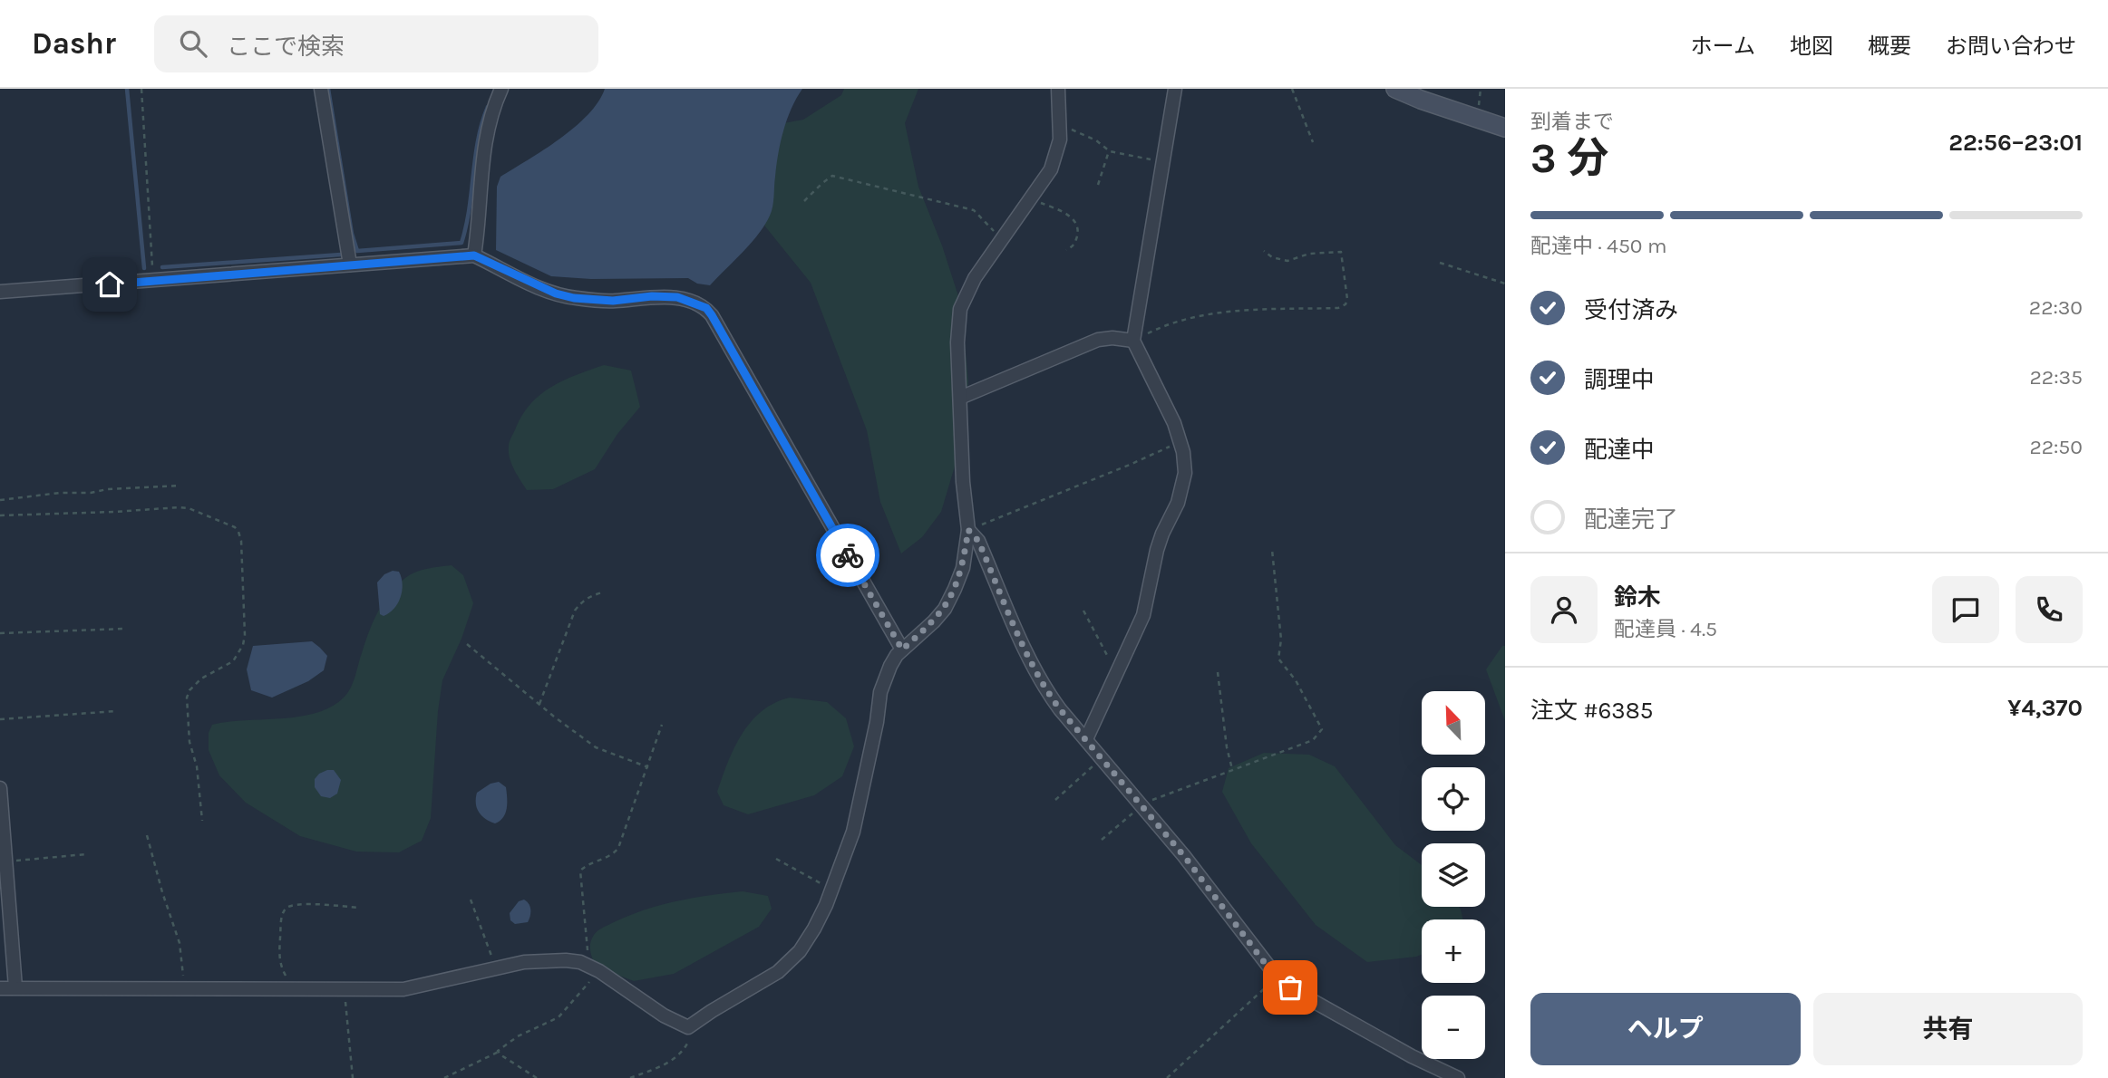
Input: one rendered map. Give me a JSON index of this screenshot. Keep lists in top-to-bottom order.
{
  "north": "top left",
  "page": {
    "header": "Dashr",
    "search": "ここで検索",
    "nav": [
      "ホーム",
      "地図",
      "概要",
      "お問い合わせ"
    ],
    "heading": ["3 分", "到着まで", "22:56–23:01"],
    "panel": [
      "鈴木",
      "配達員 · 4.5",
      "注文 #6385",
      "¥4,370"
    ],
    "bar": "配達中 · 450 m",
    "list": [
      ["受付済み", "22:30"],
      ["調理中", "22:35"],
      ["配達中", "22:50"],
      "配達完了"
    ],
    "map_buttons": ["+", "−"],
    "buttons": ["ヘルプ", "共有"]
  }
}
